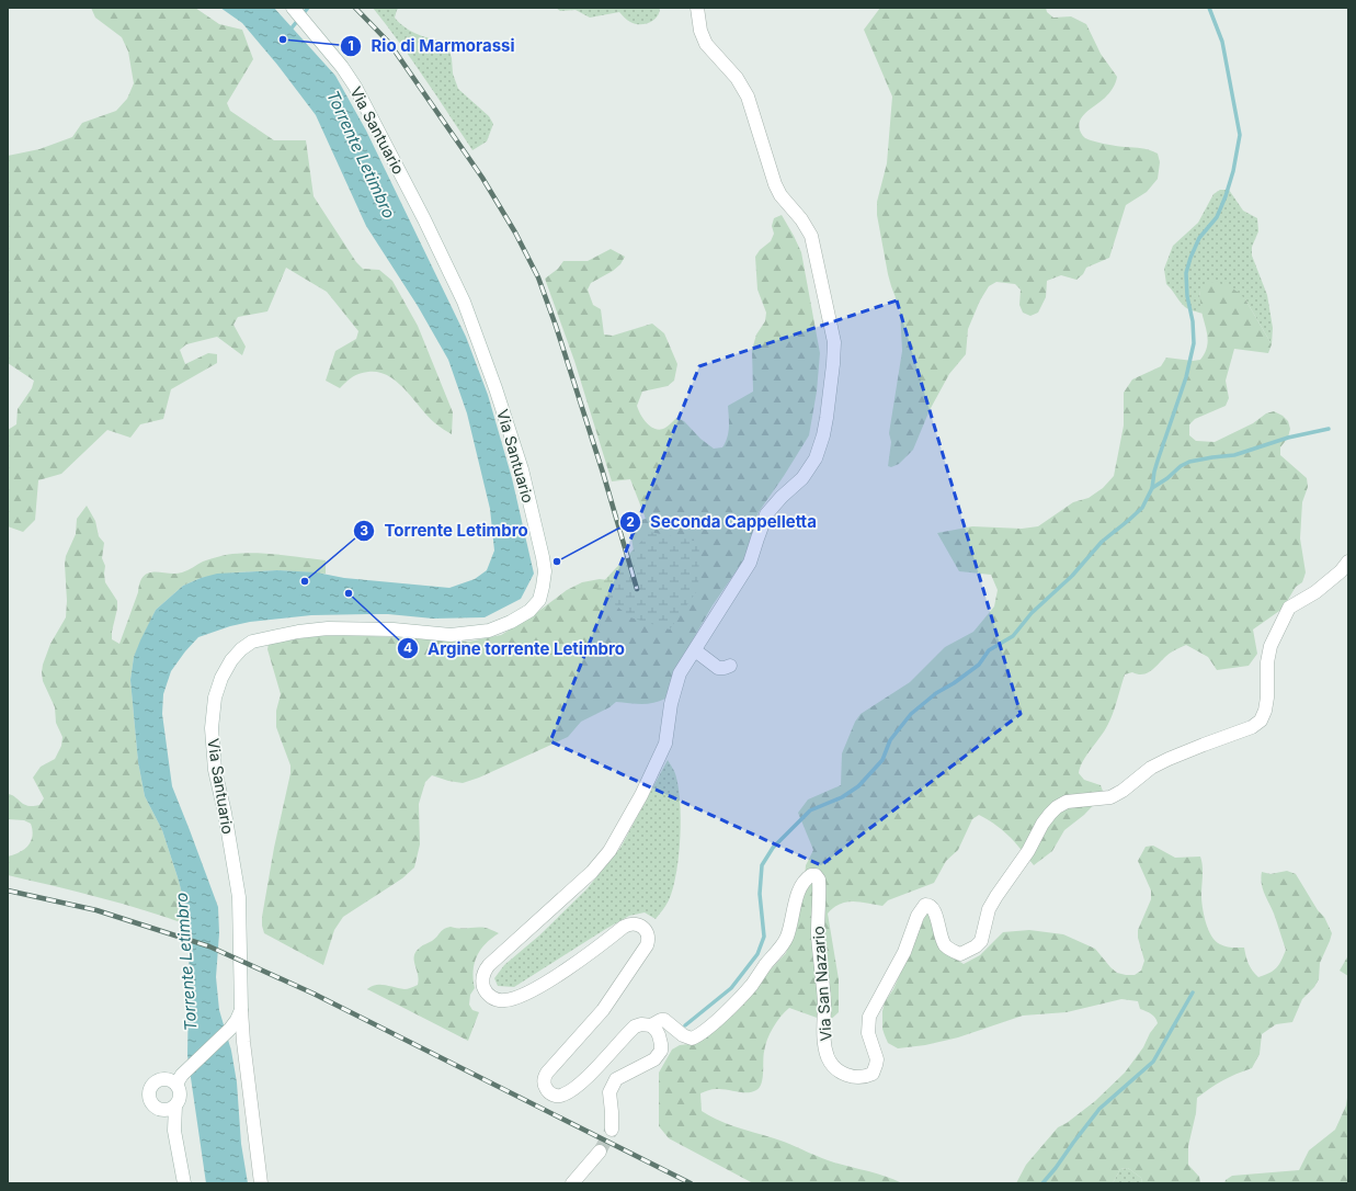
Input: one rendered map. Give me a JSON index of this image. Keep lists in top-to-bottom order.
{
  "streets": {
    "street": ["Via Santuario", "Via San Nazario"]
  },
  "water": ["Torrente Letimbro"],
  "places": [
    "Rio di Marmorassi",
    "Seconda Cappelletta",
    "Torrente Letimbro",
    "Argine torrente Letimbro"
  ]
}
